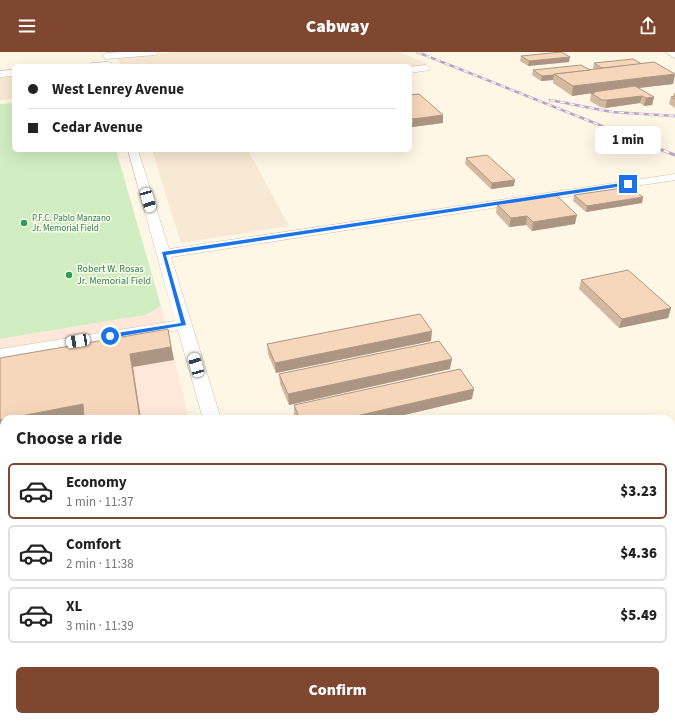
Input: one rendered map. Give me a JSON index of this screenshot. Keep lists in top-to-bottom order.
{
  "places": ["P.F.C. Pablo Manzano Jr. Memorial Field", "Robert W. Rosas Jr. Memorial Field"],
  "page": {
    "header": "Cabway",
    "banner": ["West Lenrey Avenue", "Cedar Avenue"],
    "bubble": "1 min",
    "heading": "Choose a ride",
    "list": [
      {
        "name": "Economy",
        "note": "1 min · 11:37",
        "value": "$3.23"
      },
      {
        "name": "Comfort",
        "note": "2 min · 11:38",
        "value": "$4.36"
      },
      {
        "name": "XL",
        "note": "3 min · 11:39",
        "value": "$5.49"
      }
    ],
    "buttons": "Confirm"
  }
}
